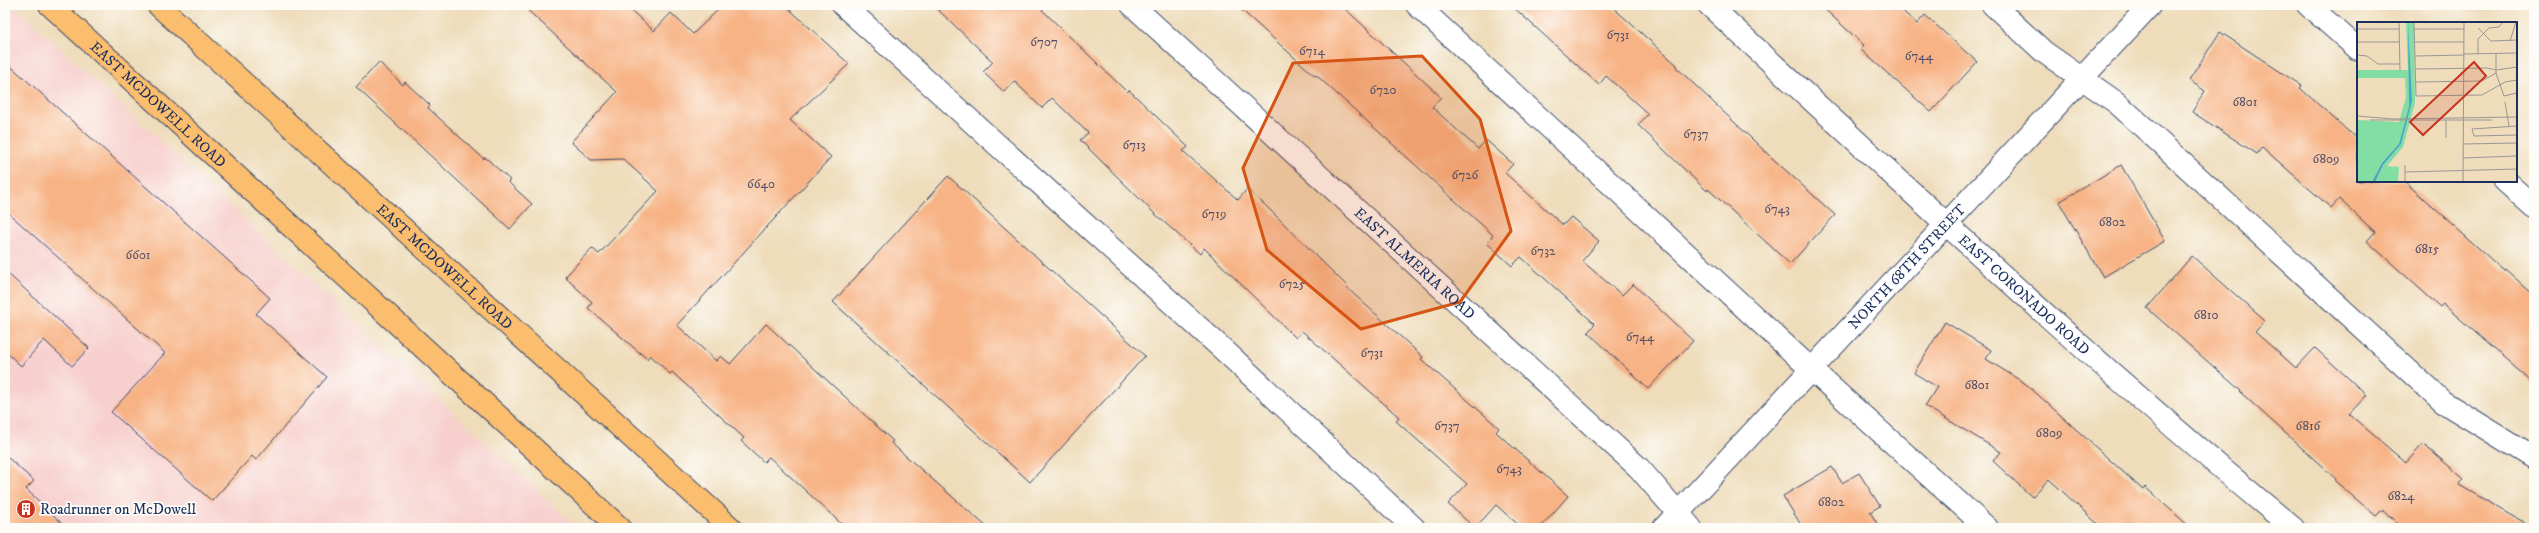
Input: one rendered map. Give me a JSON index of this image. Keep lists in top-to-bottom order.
{
  "streets": {
    "main road": ["EAST MCDOWELL ROAD"],
    "street": ["EAST ALMERIA ROAD", "NORTH 68TH STREET", "EAST CORONADO ROAD"]
  },
  "crossings": [
    ["EAST ALMERIA ROAD", "NORTH 68TH STREET"],
    ["NORTH 68TH STREET", "EAST CORONADO ROAD"]
  ],
  "places": {
    "building": ["Roadrunner on McDowell"]
  },
  "house_numbers": [
    "6731",
    "6707",
    "6714",
    "6744",
    "6720",
    "6801",
    "6737",
    "6713",
    "6809",
    "6726",
    "6640",
    "6743",
    "6719",
    "6802",
    "6815",
    "6732",
    "6601",
    "6725",
    "6810",
    "6744",
    "6731",
    "6801",
    "6737",
    "6816",
    "6809",
    "6743",
    "6824",
    "6802"
  ]
}
